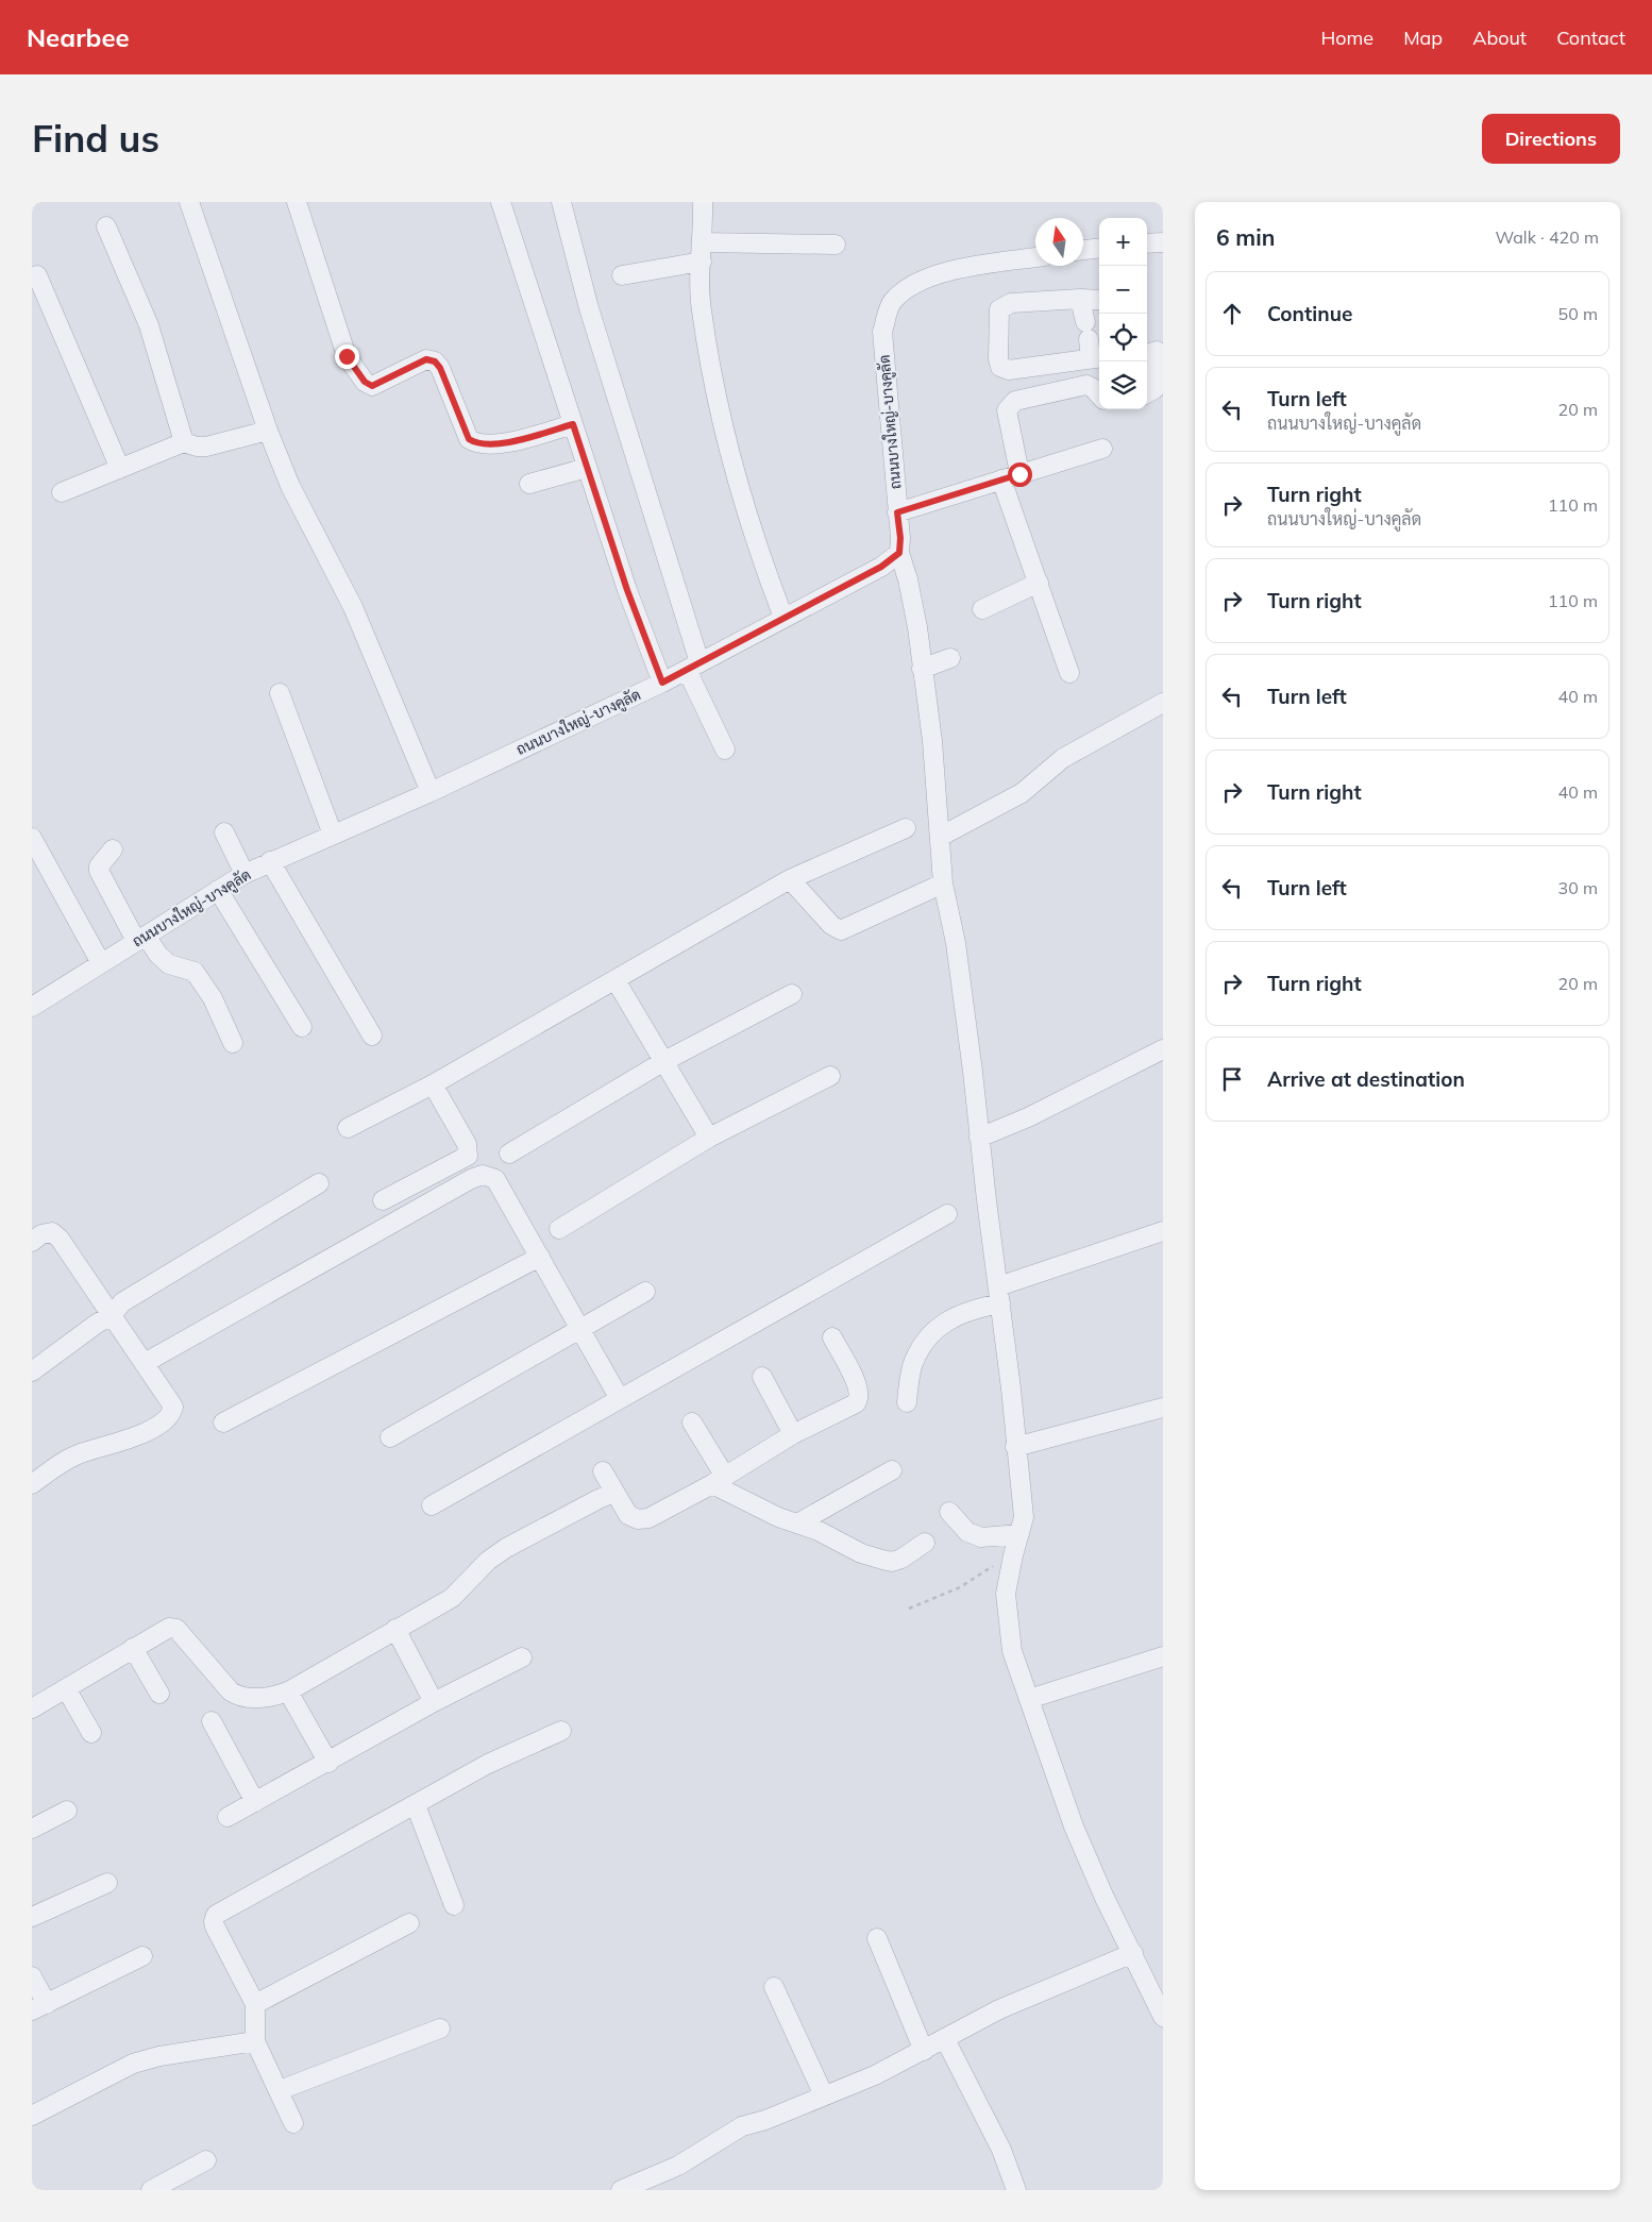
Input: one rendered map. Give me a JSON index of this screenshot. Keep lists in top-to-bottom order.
{
  "streets": {
    "street": ["ถนนบางใหญ่-บางคูลัด"]
  },
  "north": "top",
  "page": {
    "header": "Nearbee",
    "nav": [
      "Home",
      "Map",
      "About",
      "Contact"
    ],
    "buttons": "Directions",
    "title": "Find us",
    "heading": ["6 min", "Walk · 420 m"],
    "map_buttons": ["+", "−"],
    "list": [
      ["Continue", "50 m"],
      ["Turn left", "ถนนบางใหญ่-บางคูลัด", "20 m"],
      ["Turn right", "ถนนบางใหญ่-บางคูลัด", "110 m"],
      ["Turn right", "110 m"],
      ["Turn left", "40 m"],
      ["Turn right", "40 m"],
      ["Turn left", "30 m"],
      ["Turn right", "20 m"],
      "Arrive at destination"
    ]
  }
}
